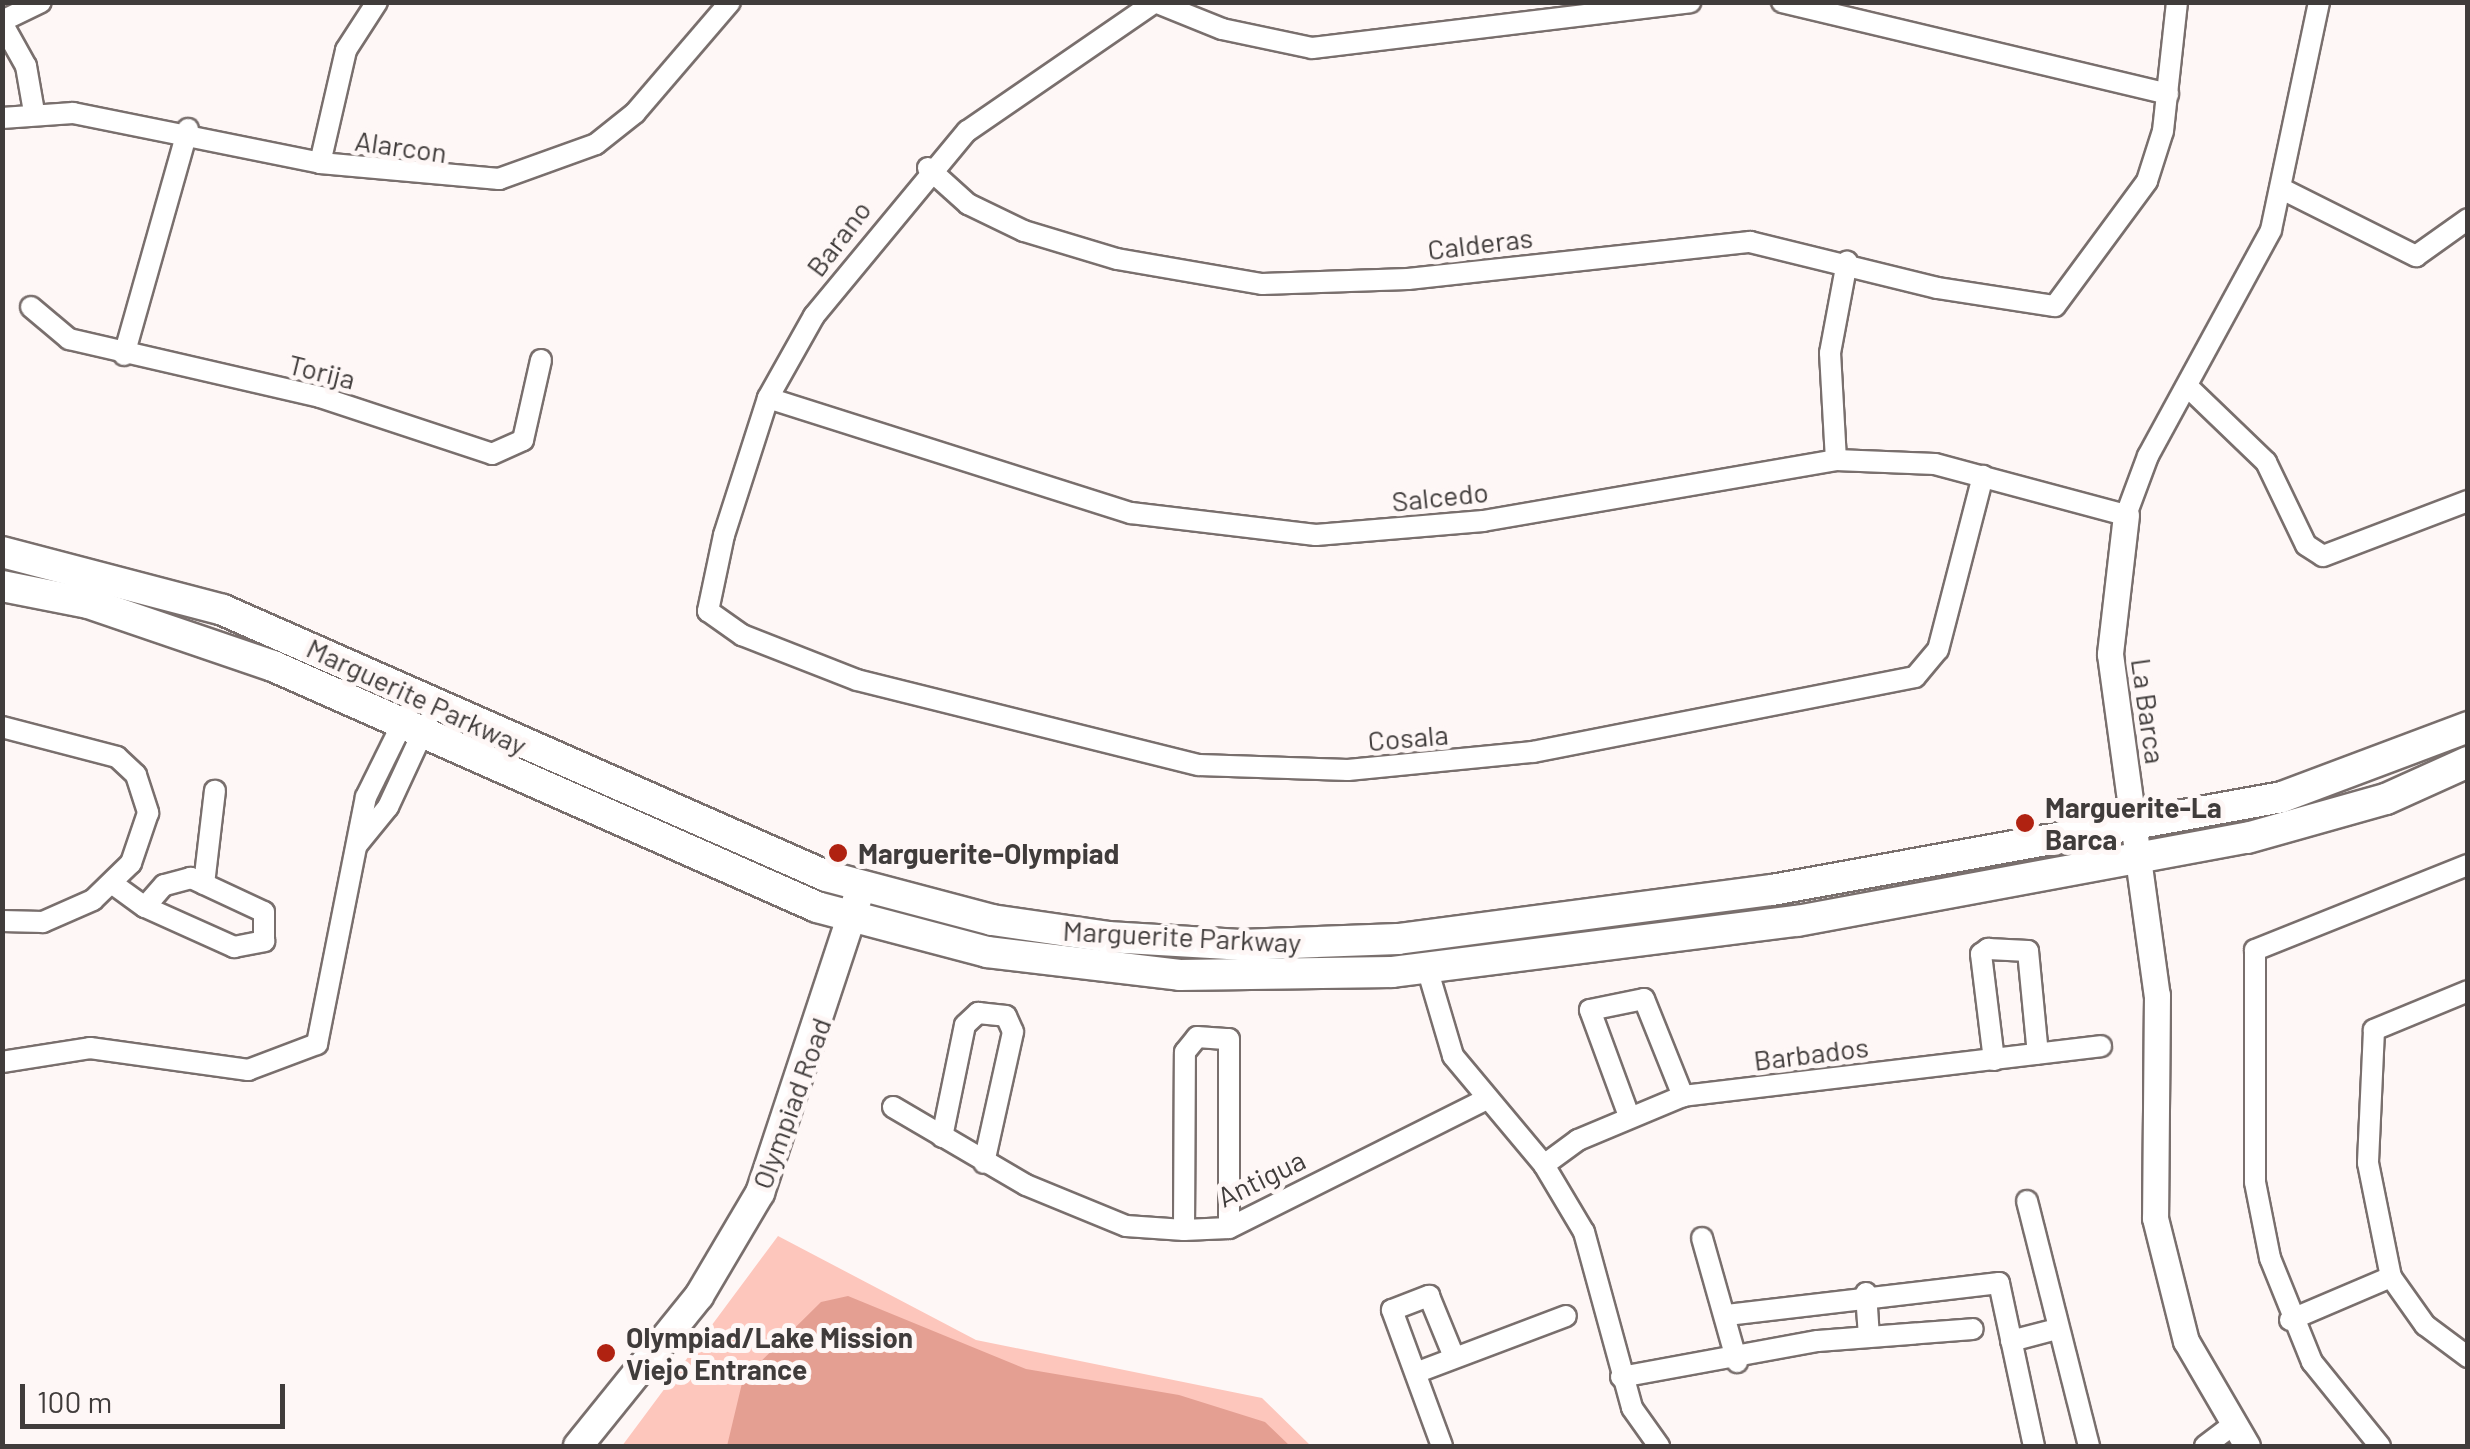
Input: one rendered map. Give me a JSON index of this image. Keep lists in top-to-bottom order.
{
  "streets": {
    "main road": ["Marguerite Parkway", "Olympiad Road"],
    "street": [
      "Alarcon",
      "Barano",
      "Calderas",
      "Torija",
      "Salcedo",
      "La Barca",
      "Cosala",
      "Barbados",
      "Antigua"
    ]
  },
  "crossings": [
    ["Barano", "Calderas"],
    ["Barano", "Salcedo"],
    ["Barano", "Cosala"],
    ["Salcedo", "La Barca"],
    ["Salcedo", "Cosala"],
    ["Marguerite Parkway", "La Barca"],
    ["Marguerite Parkway", "Olympiad Road"]
  ],
  "places": ["Marguerite-La Barca", "Marguerite-Olympiad", "Olympiad/Lake Mission Viejo Entrance"],
  "scale_bar": "100 m"
}
